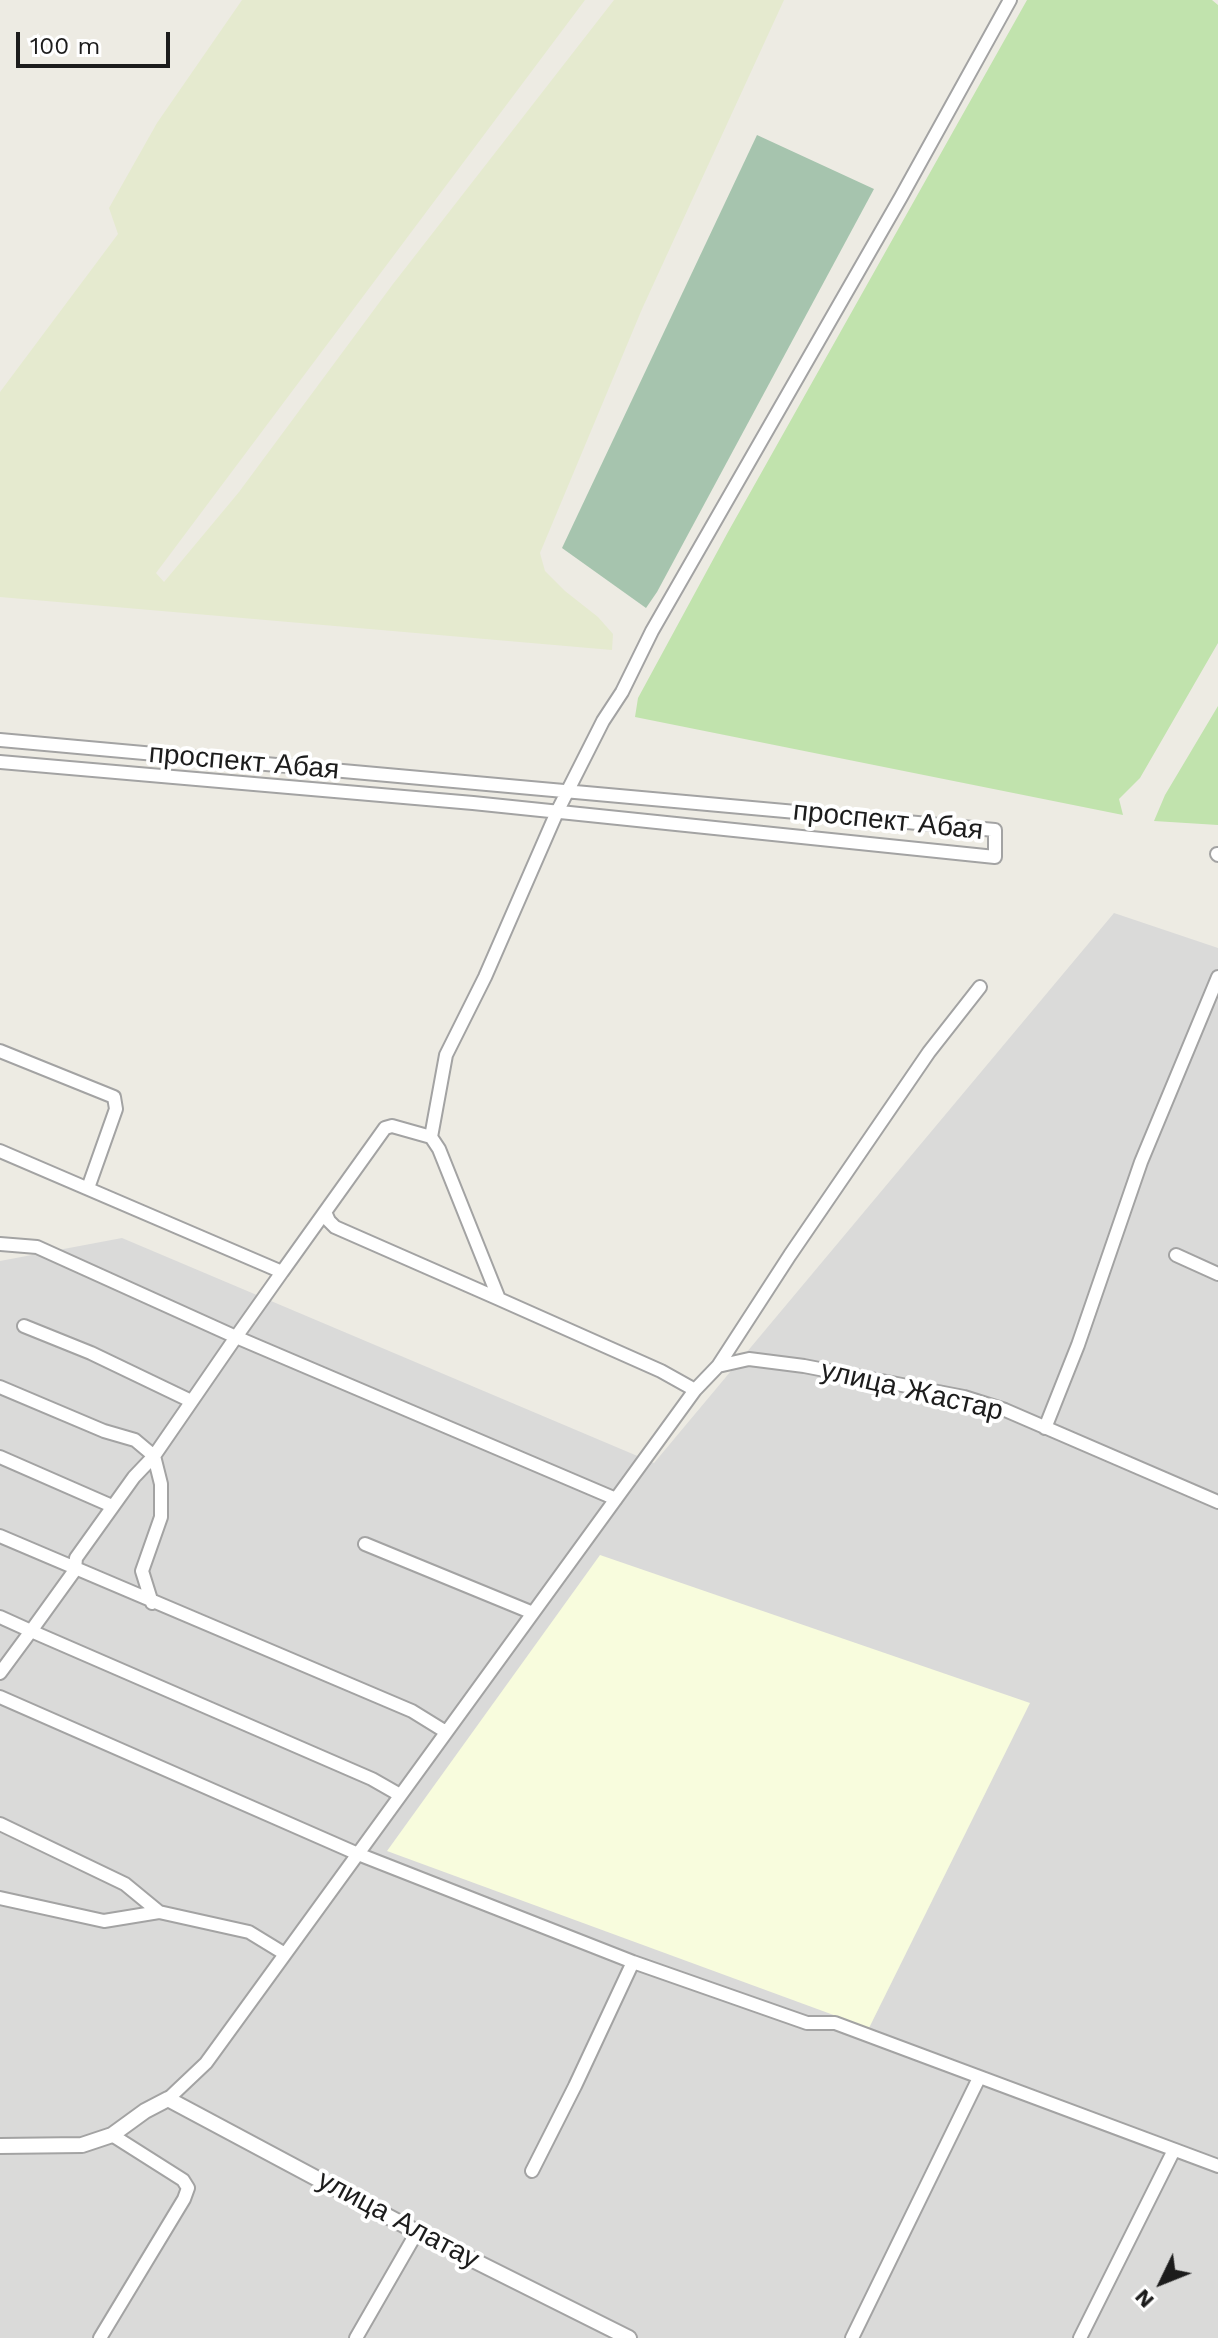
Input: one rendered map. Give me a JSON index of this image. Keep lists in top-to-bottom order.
{
  "streets": {
    "street": ["проспект Абая", "улица Жастар", "улица Алатау"]
  },
  "scale_bar": "100 m",
  "north": "bottom left"
}
